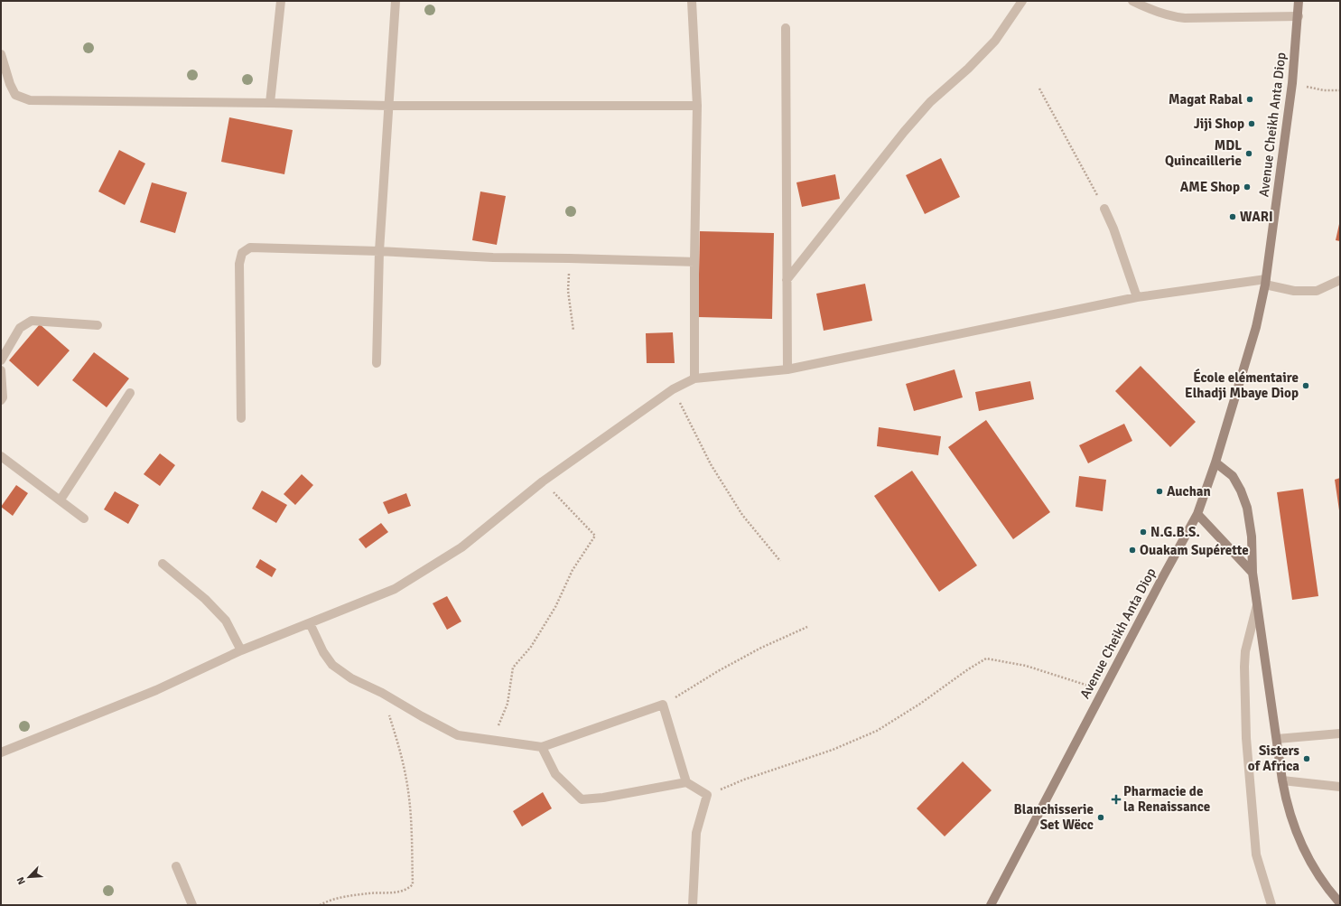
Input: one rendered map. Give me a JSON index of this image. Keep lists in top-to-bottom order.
{
  "streets": {
    "street": ["Avenue Cheikh Anta Diop"]
  },
  "places": {
    "other": [
      "Magat Rabal",
      "Jiji Shop",
      "MDL Quincaillerie",
      "AME Shop",
      "WARI",
      "École elémentaire Elhadji Mbaye Diop",
      "Auchan",
      "N.G.B.S.",
      "Ouakam Supérette",
      "Sisters of Africa",
      "Blanchisserie Set Wëcc"
    ],
    "health": ["Pharmacie de la Renaissance"]
  },
  "north": "bottom left"
}
